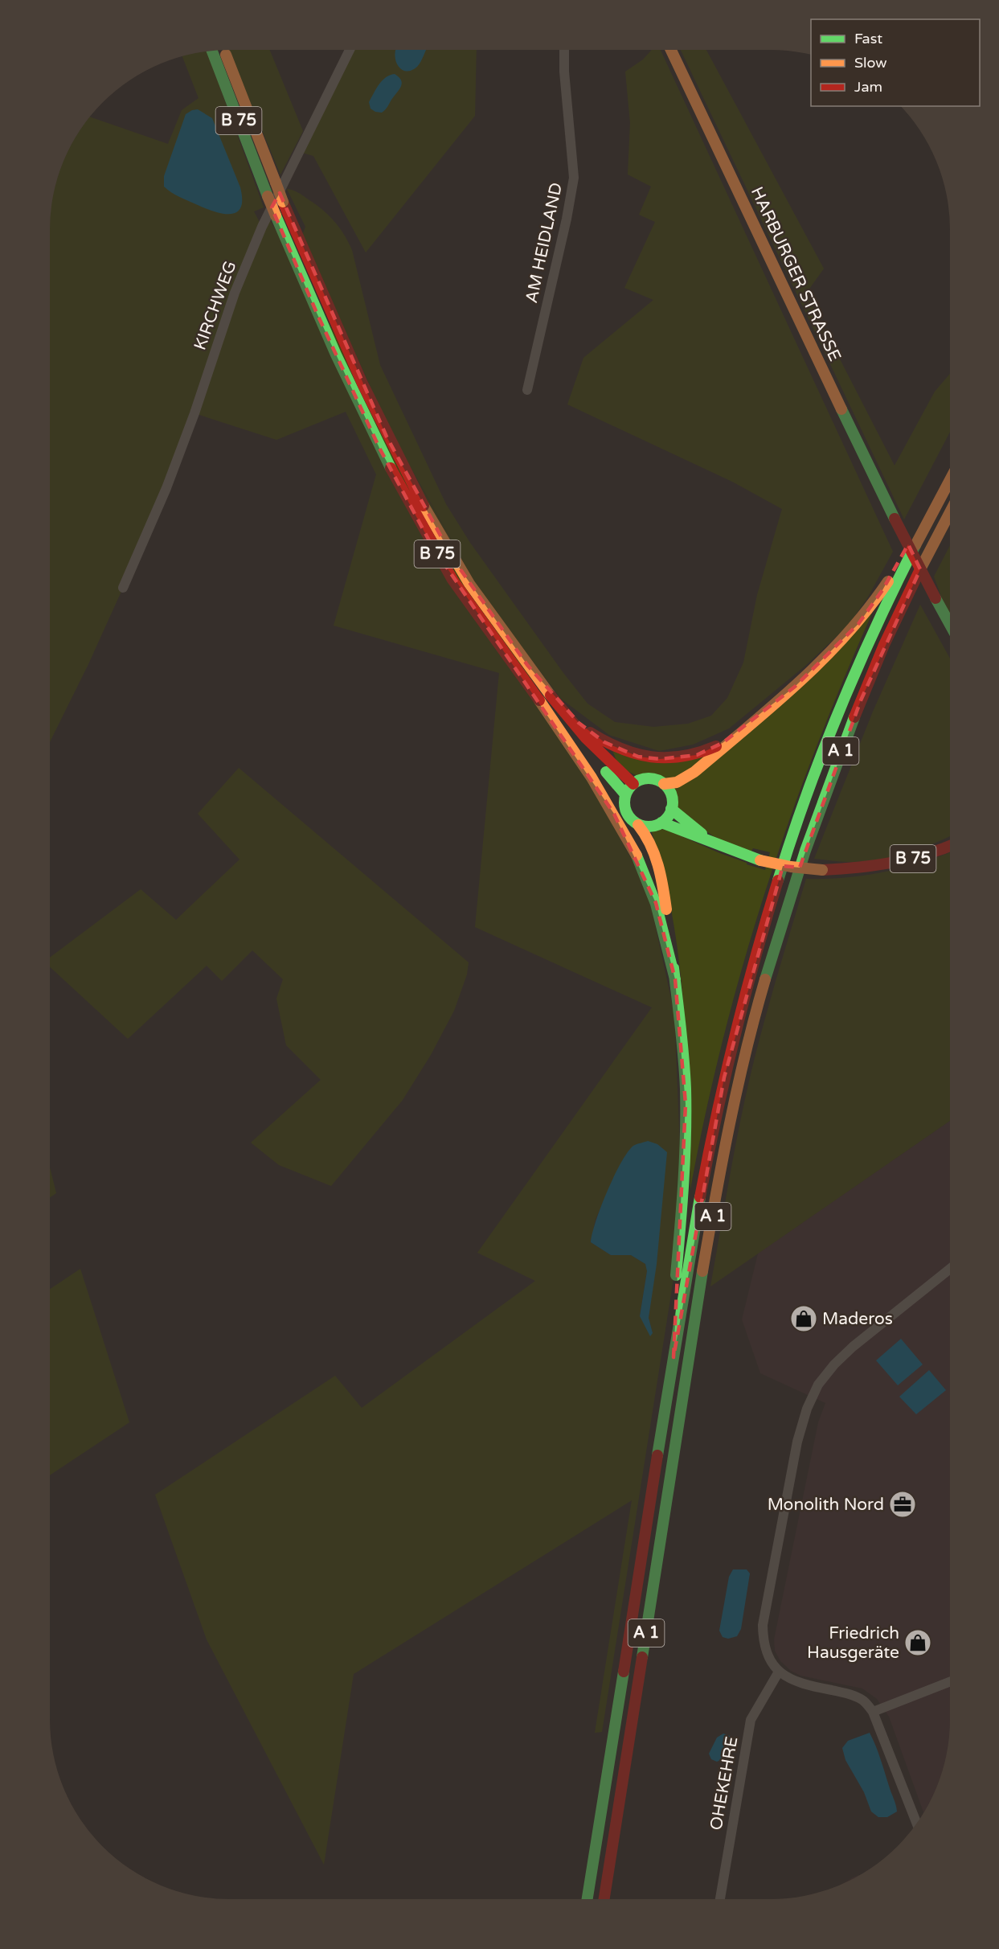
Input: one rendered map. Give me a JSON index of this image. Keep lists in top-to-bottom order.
{
  "streets": {
    "main road": ["B 75", "HARBURGER STRASSE", "A 1"],
    "street": ["AM HEIDLAND", "KIRCHWEG", "OHEKEHRE"]
  },
  "places": {
    "shop": ["Maderos", "Friedrich Hausgeräte"],
    "office": ["Monolith Nord"]
  },
  "legend": ["Fast", "Slow", "Jam"]
}
